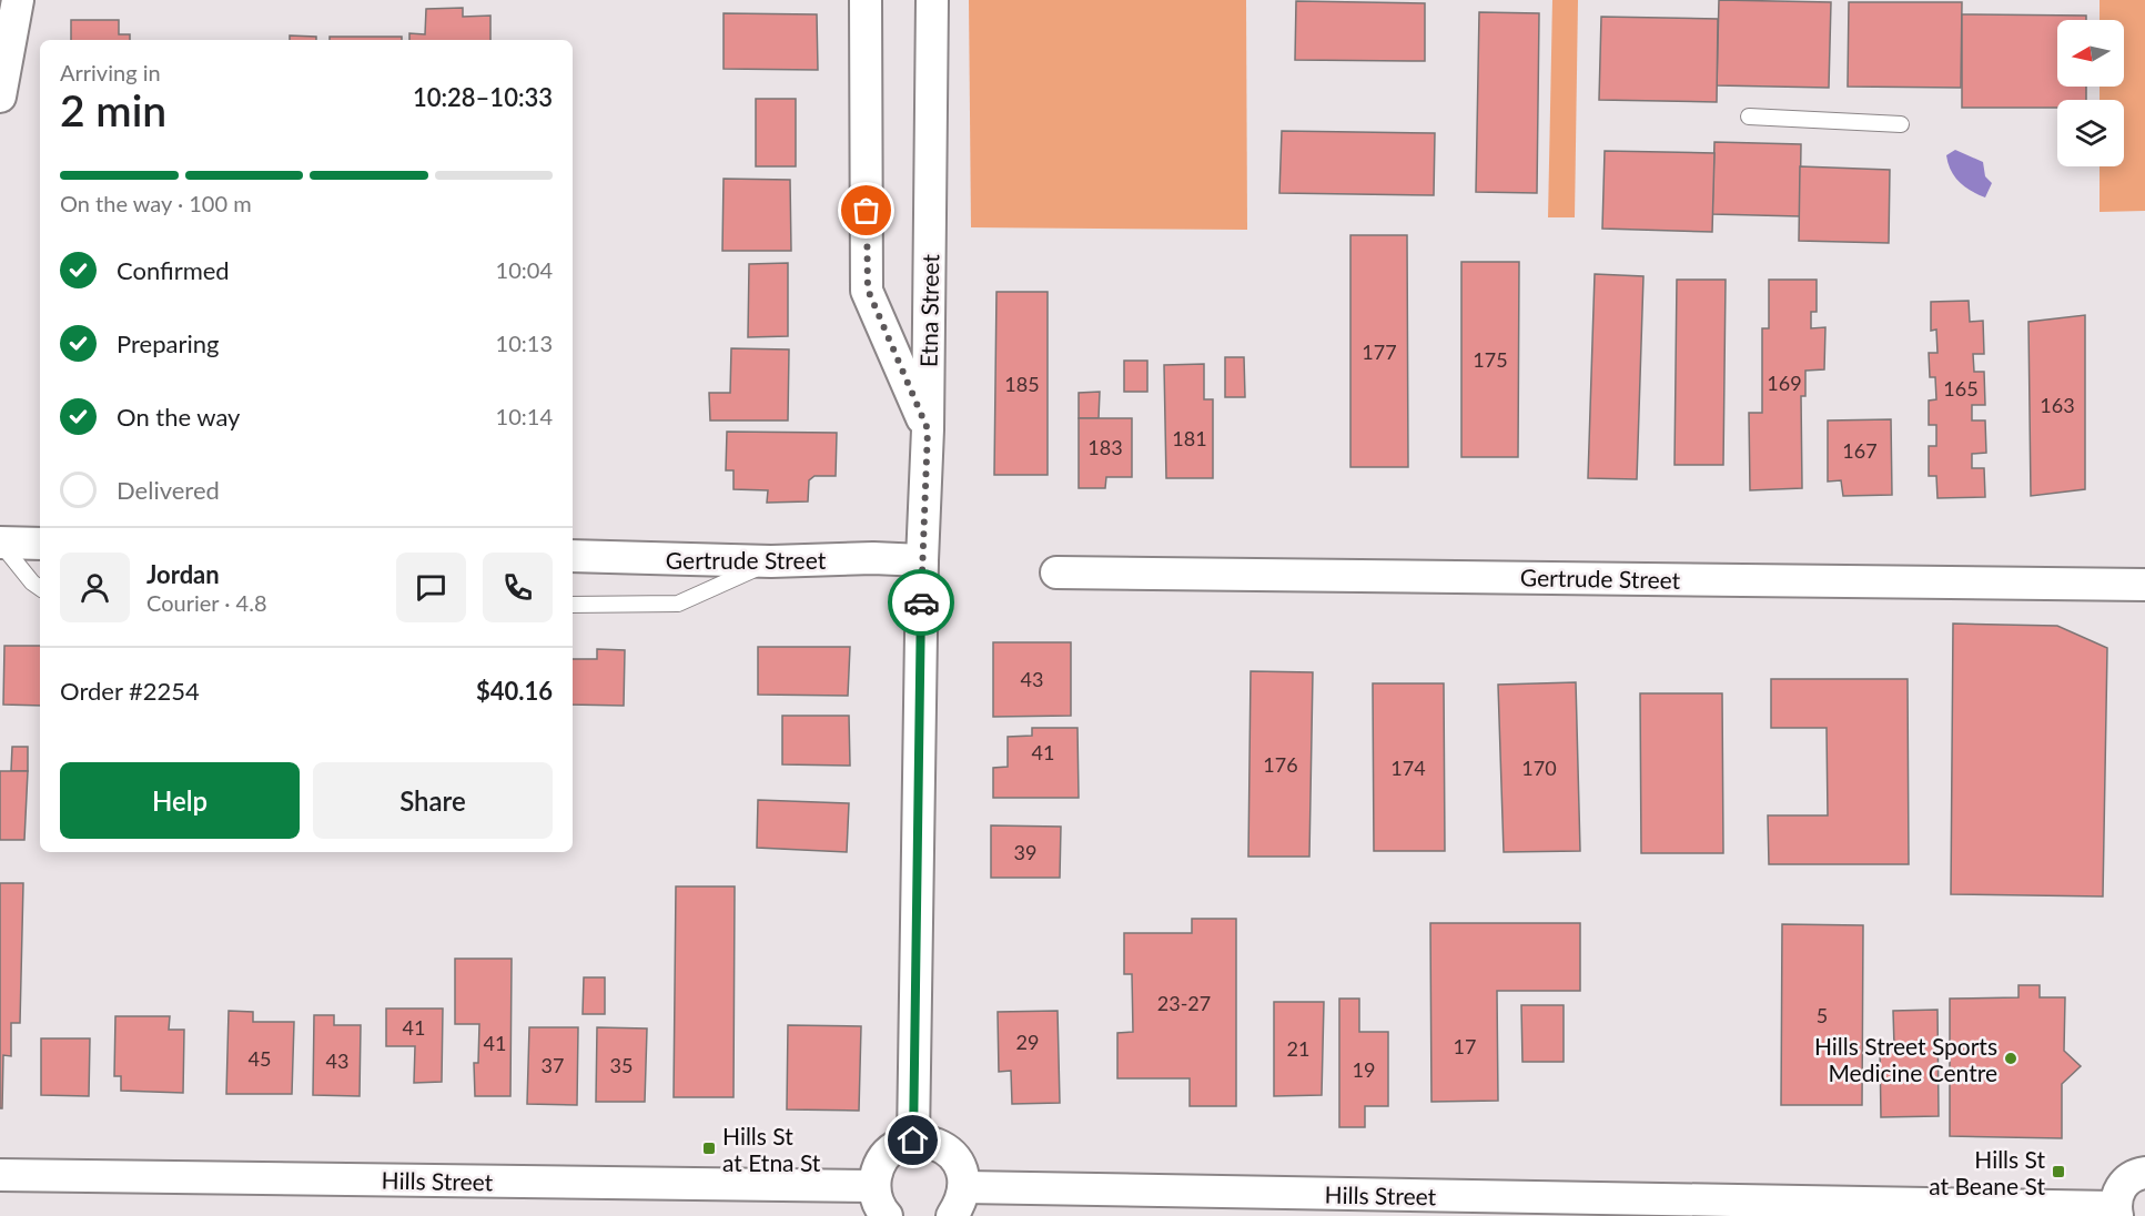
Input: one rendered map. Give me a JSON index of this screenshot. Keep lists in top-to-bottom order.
{
  "streets": {
    "street": ["Etna Street", "Gertrude Street", "Hills Street"]
  },
  "crossings": [
    ["Etna Street", "Gertrude Street"]
  ],
  "places": {
    "other": ["Hills Street Sports Medicine Centre"],
    "transit": ["Hills St at Etna St", "Hills St at Beane St"]
  },
  "house_numbers": [
    "177",
    "175",
    "169",
    "185",
    "165",
    "163",
    "181",
    "183",
    "167",
    "43",
    "41",
    "176",
    "174",
    "170",
    "39",
    "23-27",
    "5",
    "41",
    "29",
    "41",
    "17",
    "21",
    "45",
    "43",
    "37",
    "35",
    "19"
  ],
  "north": "left",
  "page": {
    "heading": ["2 min", "Arriving in", "10:28–10:33"],
    "panel": [
      "Jordan",
      "Courier · 4.8",
      "Order #2254",
      "$40.16"
    ],
    "bar": "On the way · 100 m",
    "list": [
      ["Confirmed", "10:04"],
      ["Preparing", "10:13"],
      ["On the way", "10:14"],
      "Delivered"
    ],
    "buttons": ["Help", "Share"]
  }
}
